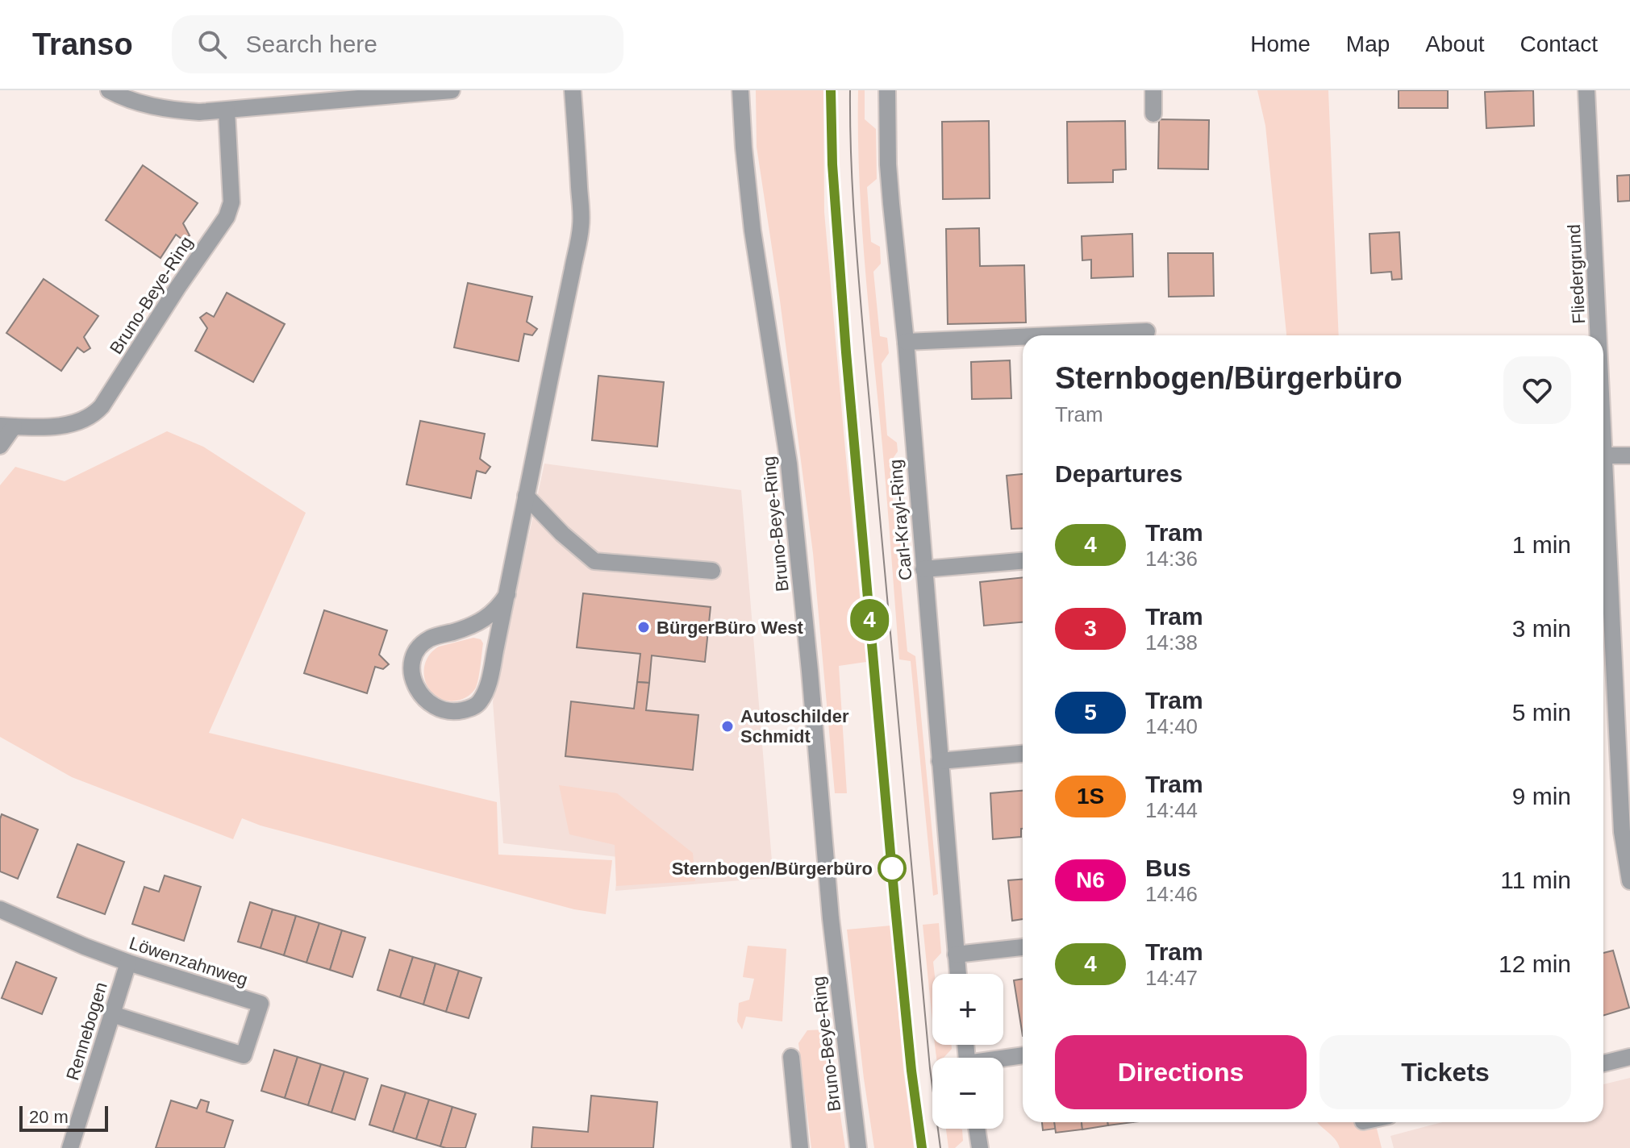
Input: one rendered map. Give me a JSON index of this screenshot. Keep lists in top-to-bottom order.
{
  "streets": {
    "street": [
      "Fliedergrund",
      "Bruno-Beye-Ring",
      "Carl-Krayl-Ring",
      "Löwenzahnweg",
      "Rennebogen"
    ]
  },
  "crossings": [
    ["Löwenzahnweg", "Rennebogen"]
  ],
  "places": ["BürgerBüro West", "Autoschilder Schmidt", "Sternbogen/Bürgerbüro"],
  "lines": ["tram line 4"],
  "scale_bar": "20 m",
  "page": {
    "header": "Transo",
    "search": "Search here",
    "nav": [
      "Home",
      "Map",
      "About",
      "Contact"
    ],
    "on_map": "4",
    "heading": [
      ["Sternbogen/Bürgerbüro", "Tram"],
      "Departures"
    ],
    "list": [
      {
        "mark": "4",
        "name": "Tram",
        "note": "14:36",
        "value": "1 min"
      },
      {
        "mark": "3",
        "name": "Tram",
        "note": "14:38",
        "value": "3 min"
      },
      {
        "mark": "5",
        "name": "Tram",
        "note": "14:40",
        "value": "5 min"
      },
      {
        "mark": "1S",
        "name": "Tram",
        "note": "14:44",
        "value": "9 min"
      },
      {
        "mark": "N6",
        "name": "Bus",
        "note": "14:46",
        "value": "11 min"
      },
      {
        "mark": "4",
        "name": "Tram",
        "note": "14:47",
        "value": "12 min"
      }
    ],
    "map_buttons": ["+", "−"],
    "buttons": ["Directions", "Tickets"],
    "scale": "20 m"
  }
}
